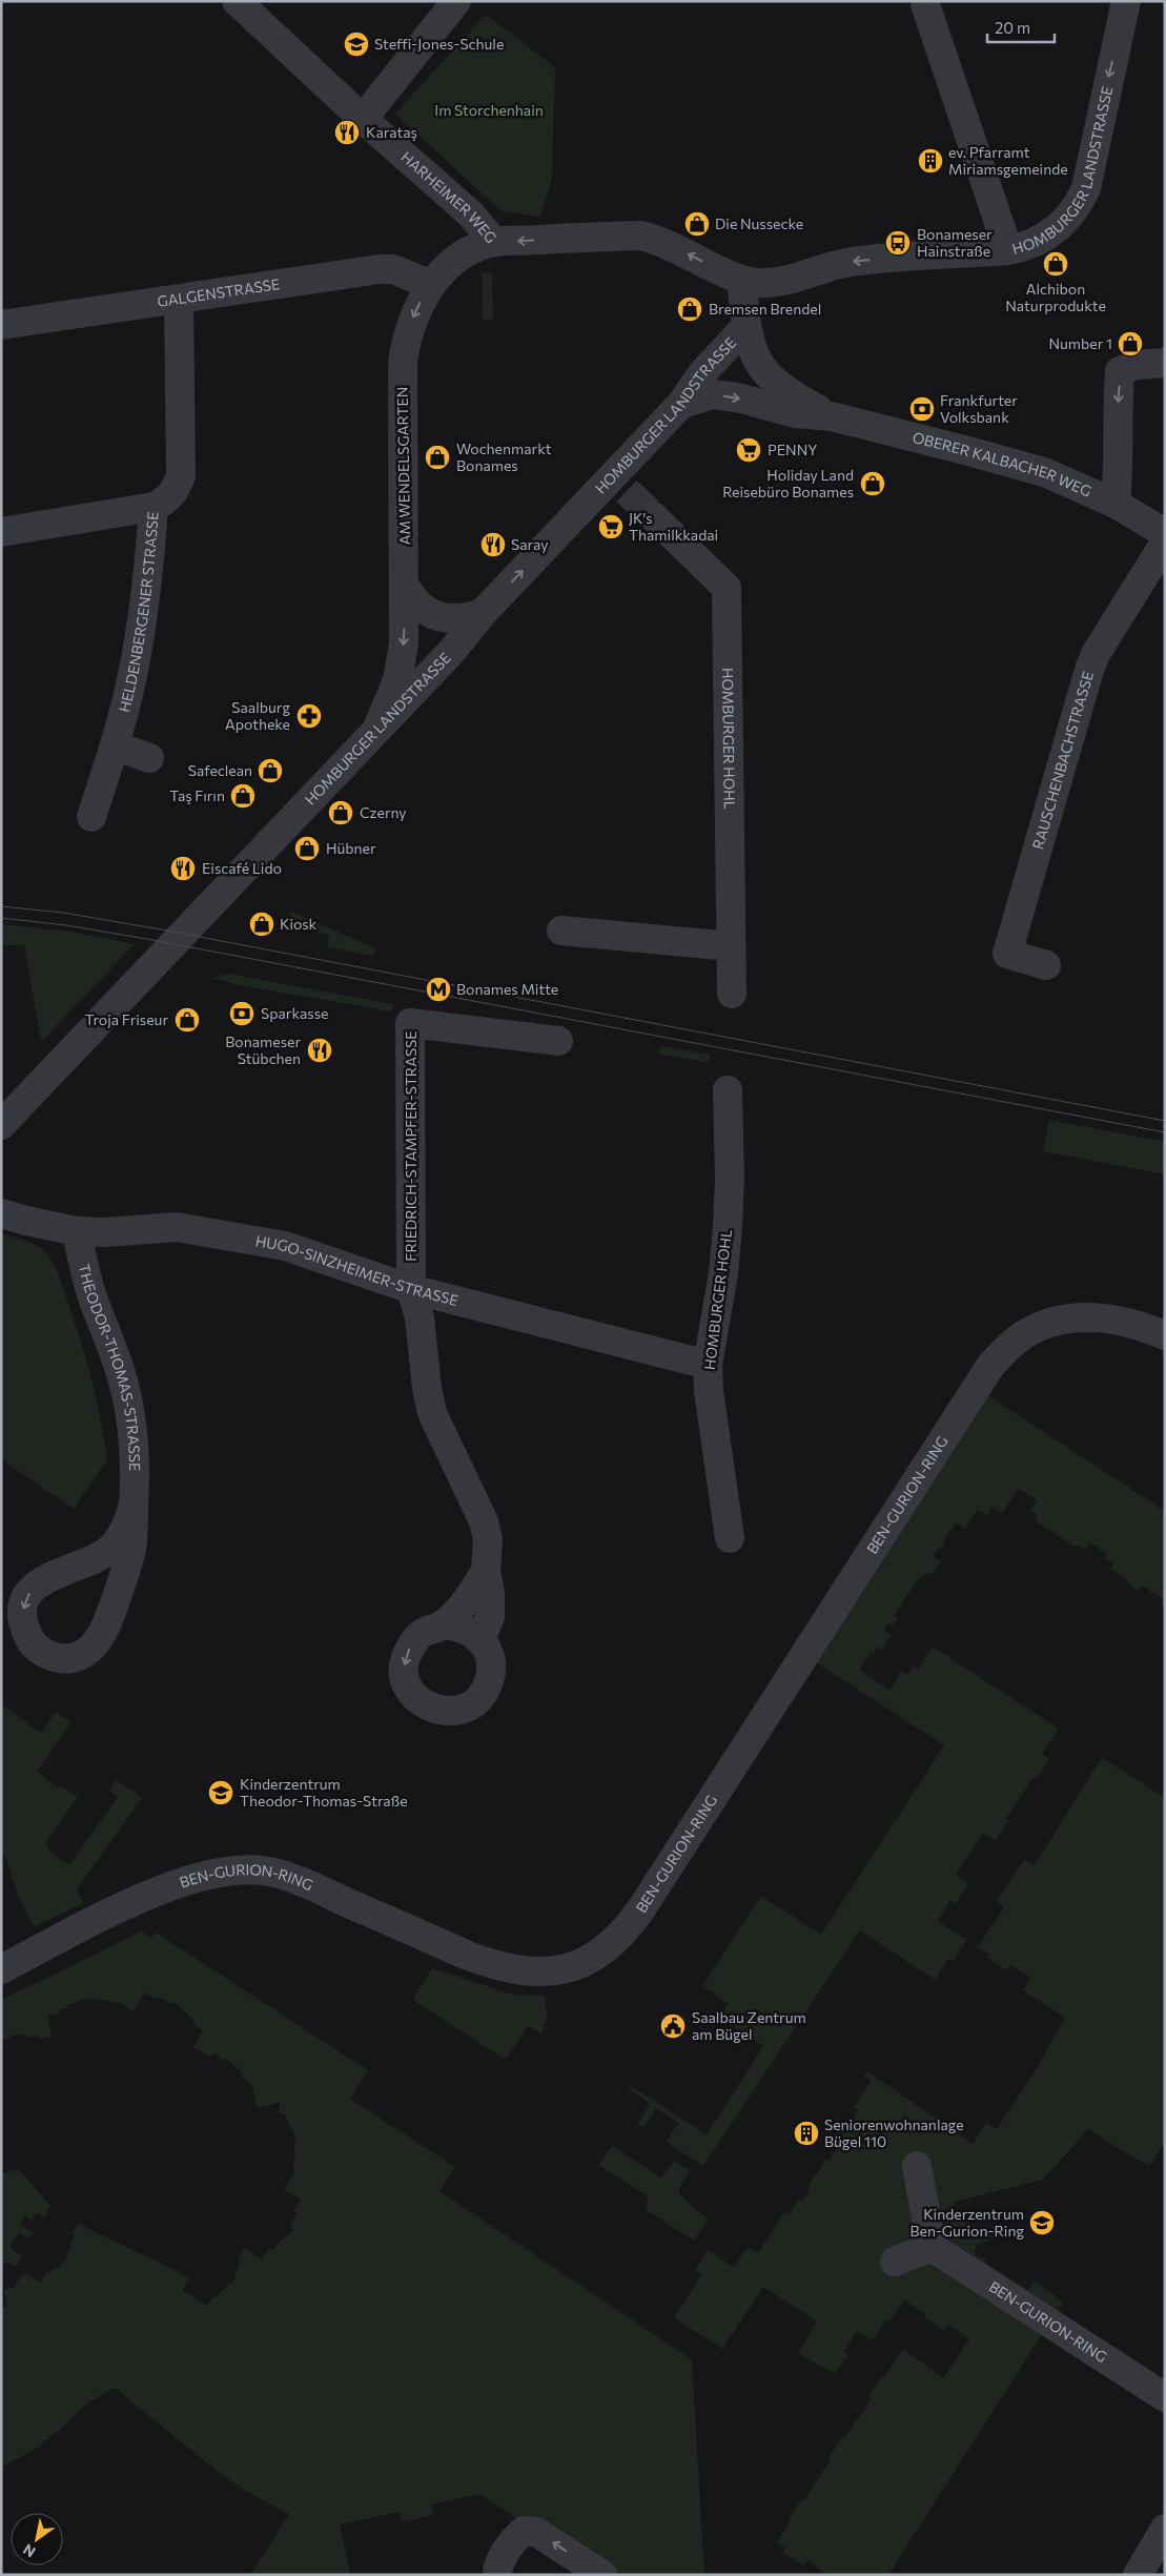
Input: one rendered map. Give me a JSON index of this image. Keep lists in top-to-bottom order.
{
  "streets": {
    "street": [
      "HOMBURGER LANDSTRASSE",
      "HARHEIMER WEG",
      "GALGENSTRASSE",
      "OBERER KALBACHER WEG",
      "AM WENDELSGARTEN",
      "HELDENBERGENER STRASSE",
      "HOMBURGER HOHL",
      "RAUSCHENBACHSTRASSE",
      "FRIEDRICH-STAMPFER-STRASSE",
      "HUGO-SINZHEIMER-STRASSE",
      "THEODOR-THOMAS-STRASSE",
      "BEN-GURION-RING"
    ]
  },
  "crossings": [
    ["HOMBURGER LANDSTRASSE", "HARHEIMER WEG"],
    ["HOMBURGER LANDSTRASSE", "OBERER KALBACHER WEG"],
    ["HOMBURGER LANDSTRASSE", "AM WENDELSGARTEN"],
    ["HARHEIMER WEG", "OBERER KALBACHER WEG"],
    ["HARHEIMER WEG", "AM WENDELSGARTEN"],
    ["GALGENSTRASSE", "AM WENDELSGARTEN"],
    ["GALGENSTRASSE", "HELDENBERGENER STRASSE"],
    ["HOMBURGER HOHL", "HUGO-SINZHEIMER-STRASSE"],
    ["FRIEDRICH-STAMPFER-STRASSE", "HUGO-SINZHEIMER-STRASSE"],
    ["HUGO-SINZHEIMER-STRASSE", "THEODOR-THOMAS-STRASSE"]
  ],
  "one_way": ["HARHEIMER WEG", "AM WENDELSGARTEN"],
  "parks": ["Im Storchenhain"],
  "places": {
    "school or university": ["Steffi-Jones-Schule", "Kinderzentrum Theodor-Thomas-Straße", "Kinderzentrum Ben-Gurion-Ring"],
    "restaurant": [
      "Karataş",
      "Saray",
      "Eiscafé Lido",
      "Bonameser Stübchen"
    ],
    "building": ["ev. Pfarramt Miriamsgemeinde", "Seniorenwohnanlage Bügel 110"],
    "shop": [
      "Die Nussecke",
      "Alchibon Naturprodukte",
      "Bremsen Brendel",
      "Number 1",
      "Wochenmarkt Bonames",
      "Holiday Land Reisebüro Bonames",
      "Safeclean",
      "Taş Fırın",
      "Czerny",
      "Hübner",
      "Kiosk",
      "Troja Friseur"
    ],
    "bus stop": ["Bonameser Hainstraße"],
    "bank": ["Frankfurter Volksbank", "Sparkasse"],
    "supermarket": ["PENNY", "JK's Thamilkkadai"],
    "pharmacy": ["Saalburg Apotheke"],
    "metro station": ["Bonames Mitte"],
    "public building": ["Saalbau Zentrum am Bügel"]
  },
  "scale_bar": "20 m",
  "north": "bottom left"
}
